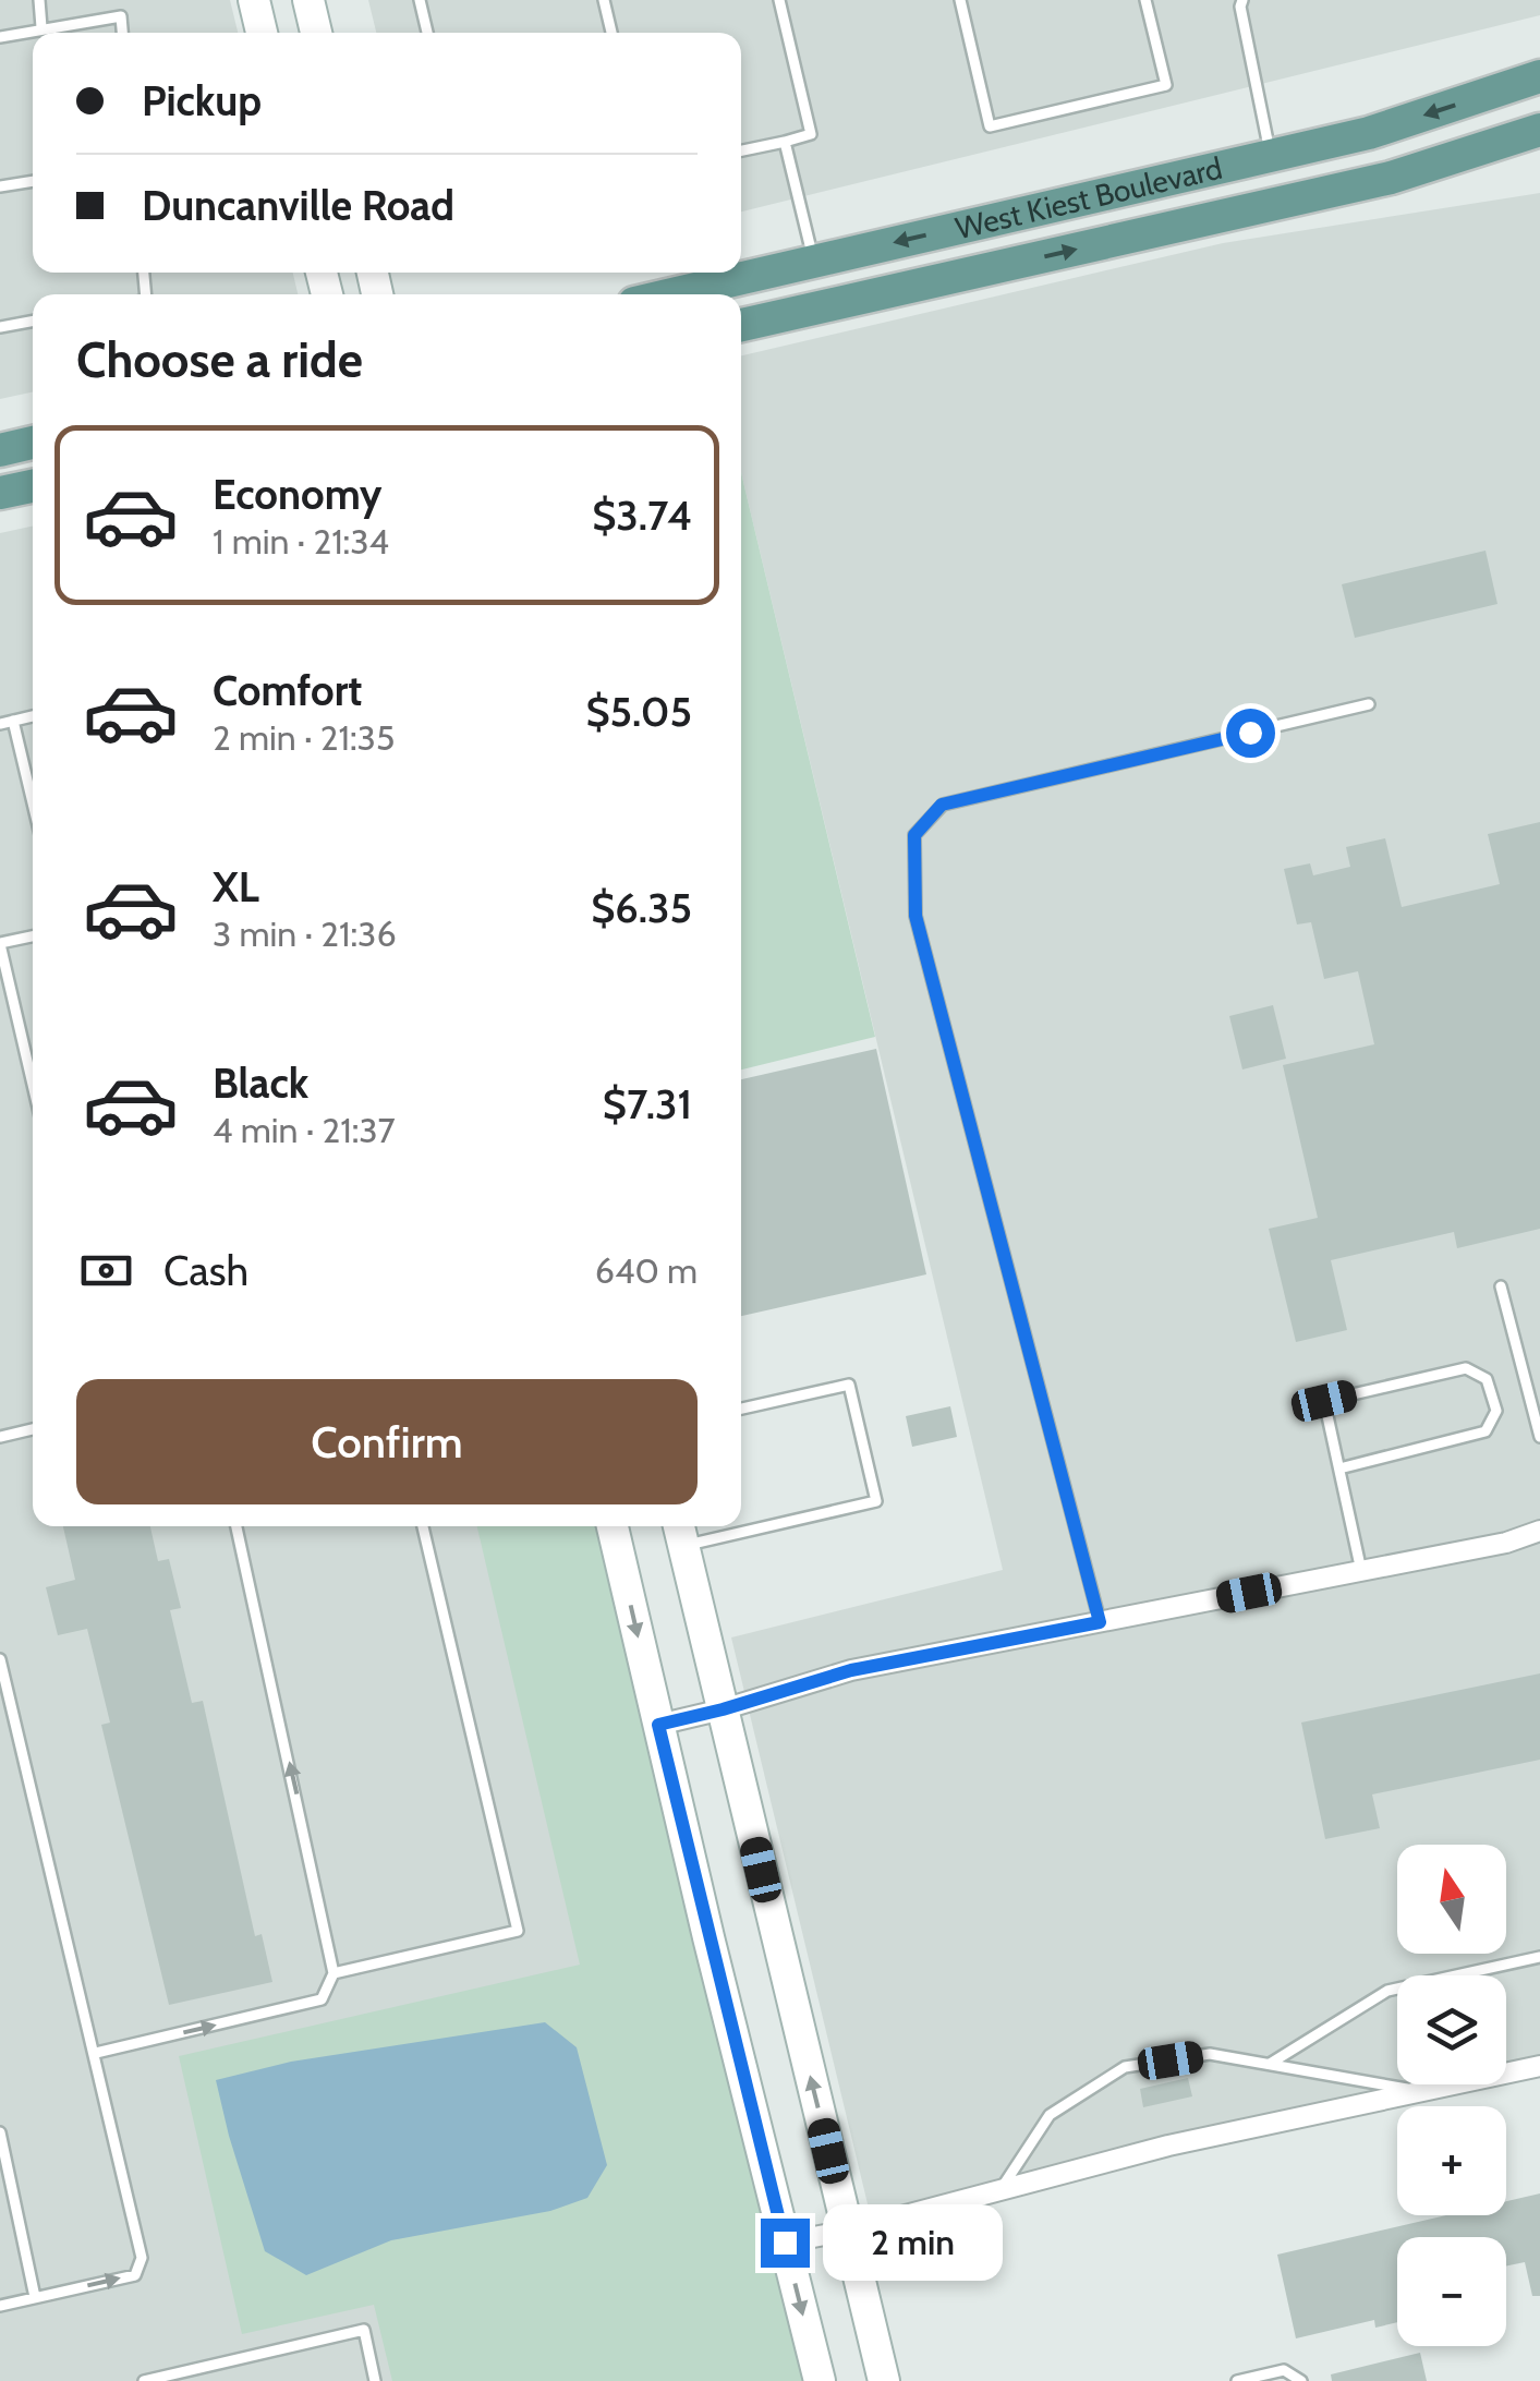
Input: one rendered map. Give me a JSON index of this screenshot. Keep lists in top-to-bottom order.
{
  "streets": {
    "main road": ["West Kiest Boulevard"]
  },
  "north": "top",
  "page": {
    "banner": ["Pickup", "Duncanville Road"],
    "heading": "Choose a ride",
    "list": [
      {
        "name": "Economy",
        "note": "1 min · 21:34",
        "value": "$3.74"
      },
      {
        "name": "Comfort",
        "note": "2 min · 21:35",
        "value": "$5.05"
      },
      {
        "name": "XL",
        "note": "3 min · 21:36",
        "value": "$6.35"
      },
      {
        "name": "Black",
        "note": "4 min · 21:37",
        "value": "$7.31"
      }
    ],
    "pay": ["Cash", "640 m"],
    "buttons": "Confirm",
    "map_buttons": ["+", "−"],
    "bubble": "2 min"
  }
}
